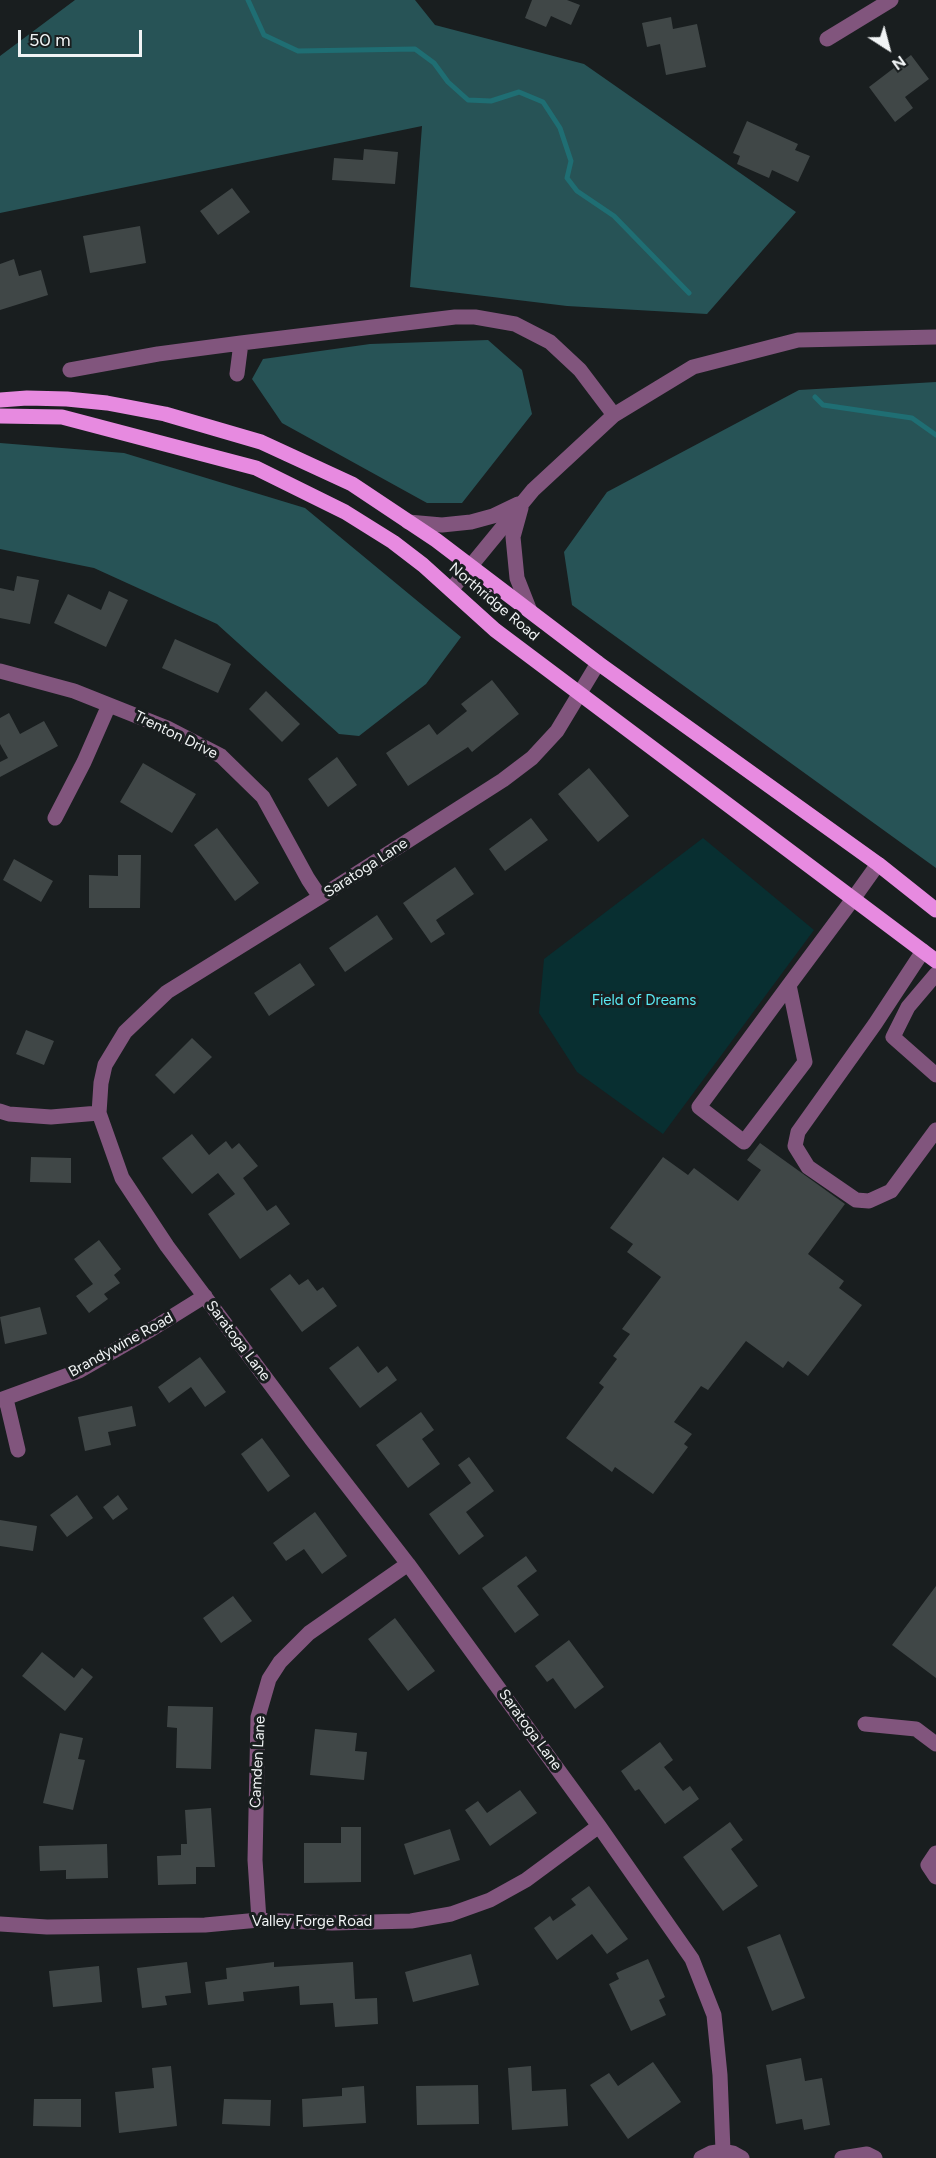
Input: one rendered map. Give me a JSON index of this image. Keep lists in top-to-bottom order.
{
  "streets": {
    "main road": ["Northridge Road"],
    "street": [
      "Trenton Drive",
      "Saratoga Lane",
      "Brandywine Road",
      "Camden Lane",
      "Valley Forge Road"
    ]
  },
  "crossings": [
    ["Northridge Road", "Saratoga Lane"],
    ["Trenton Drive", "Saratoga Lane"],
    ["Saratoga Lane", "Brandywine Road"],
    ["Saratoga Lane", "Camden Lane"],
    ["Saratoga Lane", "Valley Forge Road"],
    ["Camden Lane", "Valley Forge Road"]
  ],
  "parks": ["Field of Dreams"],
  "scale_bar": "50 m",
  "north": "bottom right"
}
